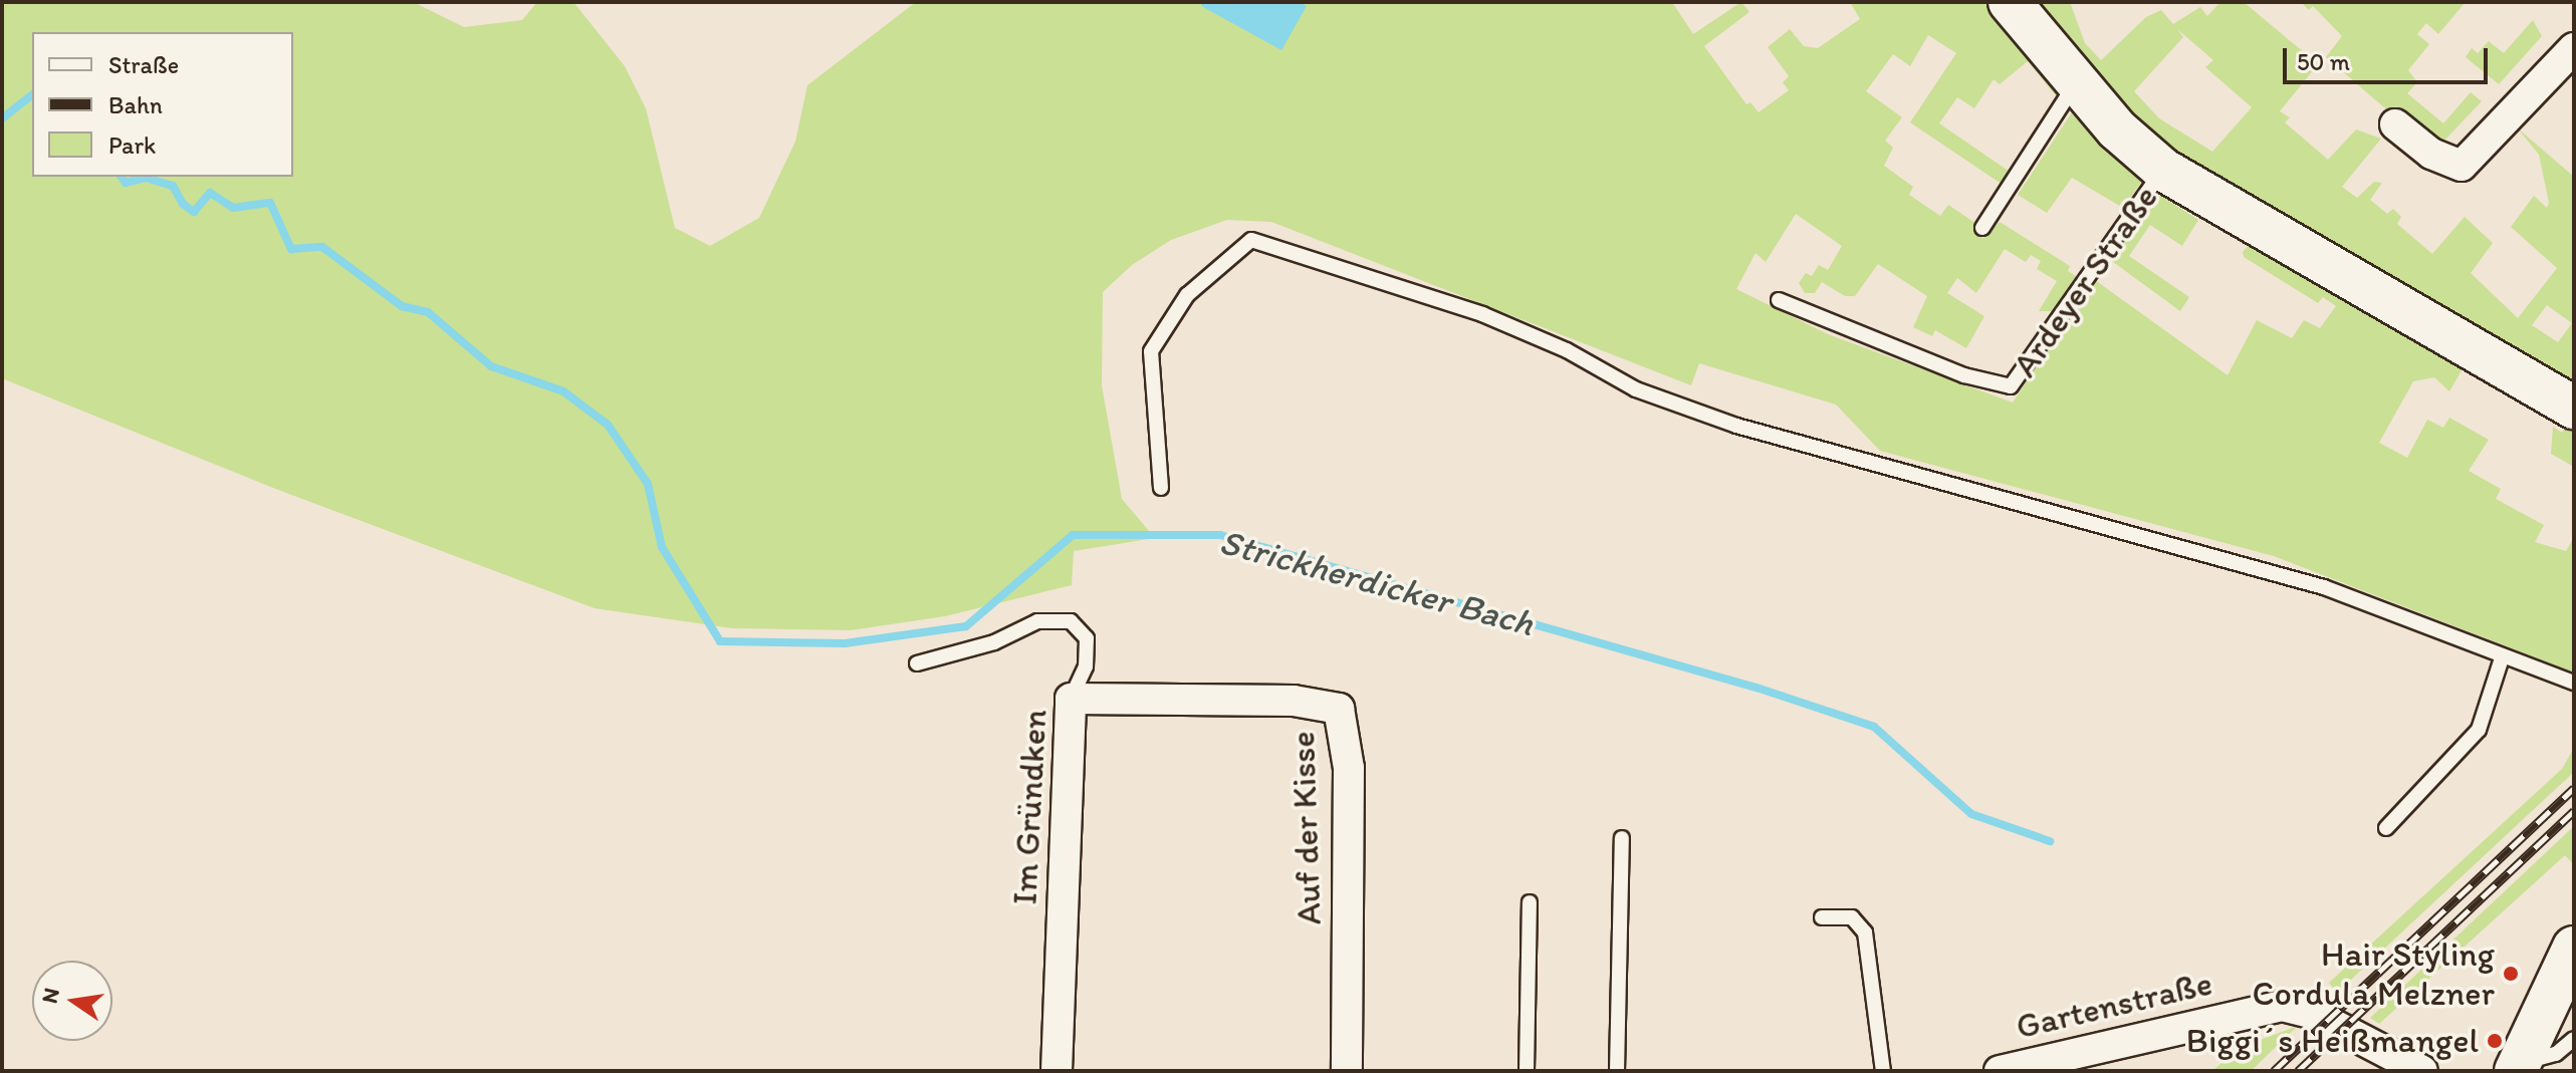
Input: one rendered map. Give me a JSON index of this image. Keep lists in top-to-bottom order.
{
  "streets": {
    "main road": ["Ardeyer Straße"],
    "street": ["Im Gründken", "Auf der Kisse", "Gartenstraße"]
  },
  "crossings": [
    ["Im Gründken", "Auf der Kisse"]
  ],
  "water": ["Strickherdicker Bach"],
  "places": ["Hair Styling Cordula Melzner", "Biggi´s Heißmangel"],
  "legend": ["Straße", "Bahn", "Park"],
  "scale_bar": "50 m",
  "north": "left"
}
